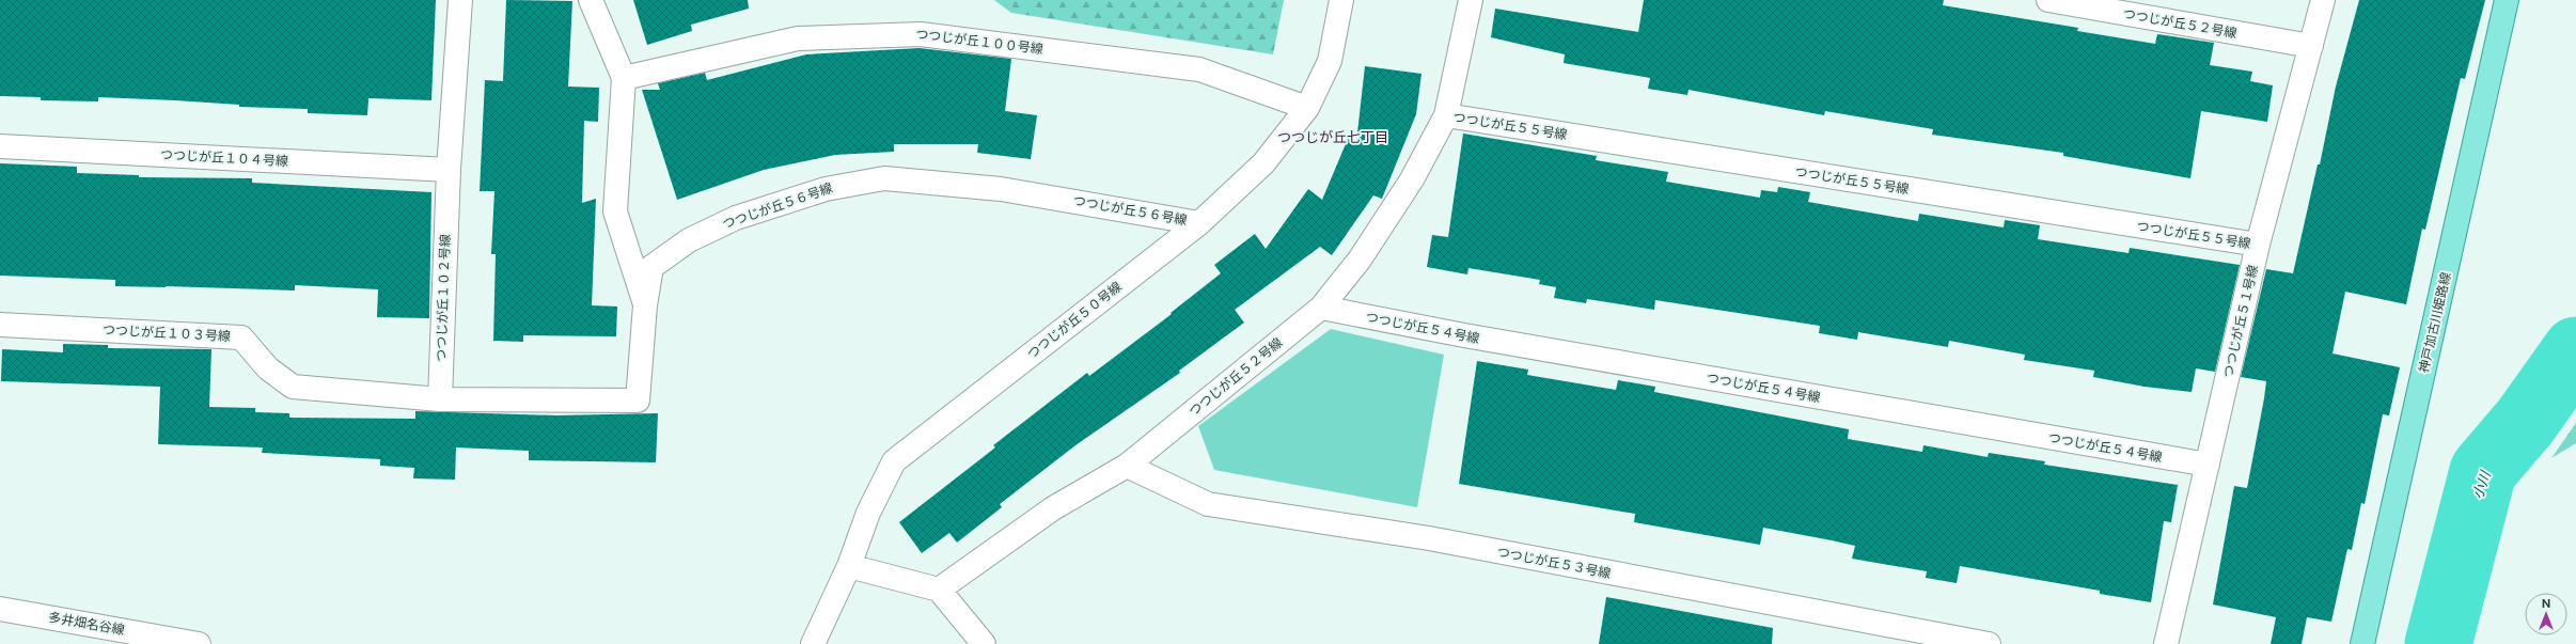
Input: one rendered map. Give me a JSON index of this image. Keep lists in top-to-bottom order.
{
  "streets": {
    "main road": ["神戸加古川姫路線"],
    "street": [
      "つつじが丘５２号線",
      "つつじが丘１００号線",
      "つつじが丘５５号線",
      "つつじが丘１０４号線",
      "つつじが丘５６号線",
      "つつじが丘１０２号線",
      "つつじが丘５０号線",
      "つつじが丘５１号線",
      "つつじが丘５４号線",
      "つつじが丘１０３号線",
      "つつじが丘５３号線",
      "多井畑名谷線"
    ]
  },
  "crossings": [
    ["つつじが丘５２号線", "つつじが丘５５号線"],
    ["つつじが丘５２号線", "つつじが丘５１号線"],
    ["つつじが丘５２号線", "つつじが丘５４号線"],
    ["つつじが丘５２号線", "つつじが丘５３号線"],
    ["つつじが丘１００号線", "つつじが丘５０号線"],
    ["つつじが丘５５号線", "つつじが丘５１号線"],
    ["つつじが丘１０４号線", "つつじが丘１０２号線"],
    ["つつじが丘５６号線", "つつじが丘１０２号線"],
    ["つつじが丘５６号線", "つつじが丘５０号線"],
    ["つつじが丘５６号線", "つつじが丘１０３号線"],
    ["つつじが丘１０２号線", "つつじが丘１０３号線"],
    ["つつじが丘５１号線", "つつじが丘５４号線"]
  ],
  "districts": ["つつじが丘七丁目"],
  "water": ["小川"],
  "north": "top"
}
